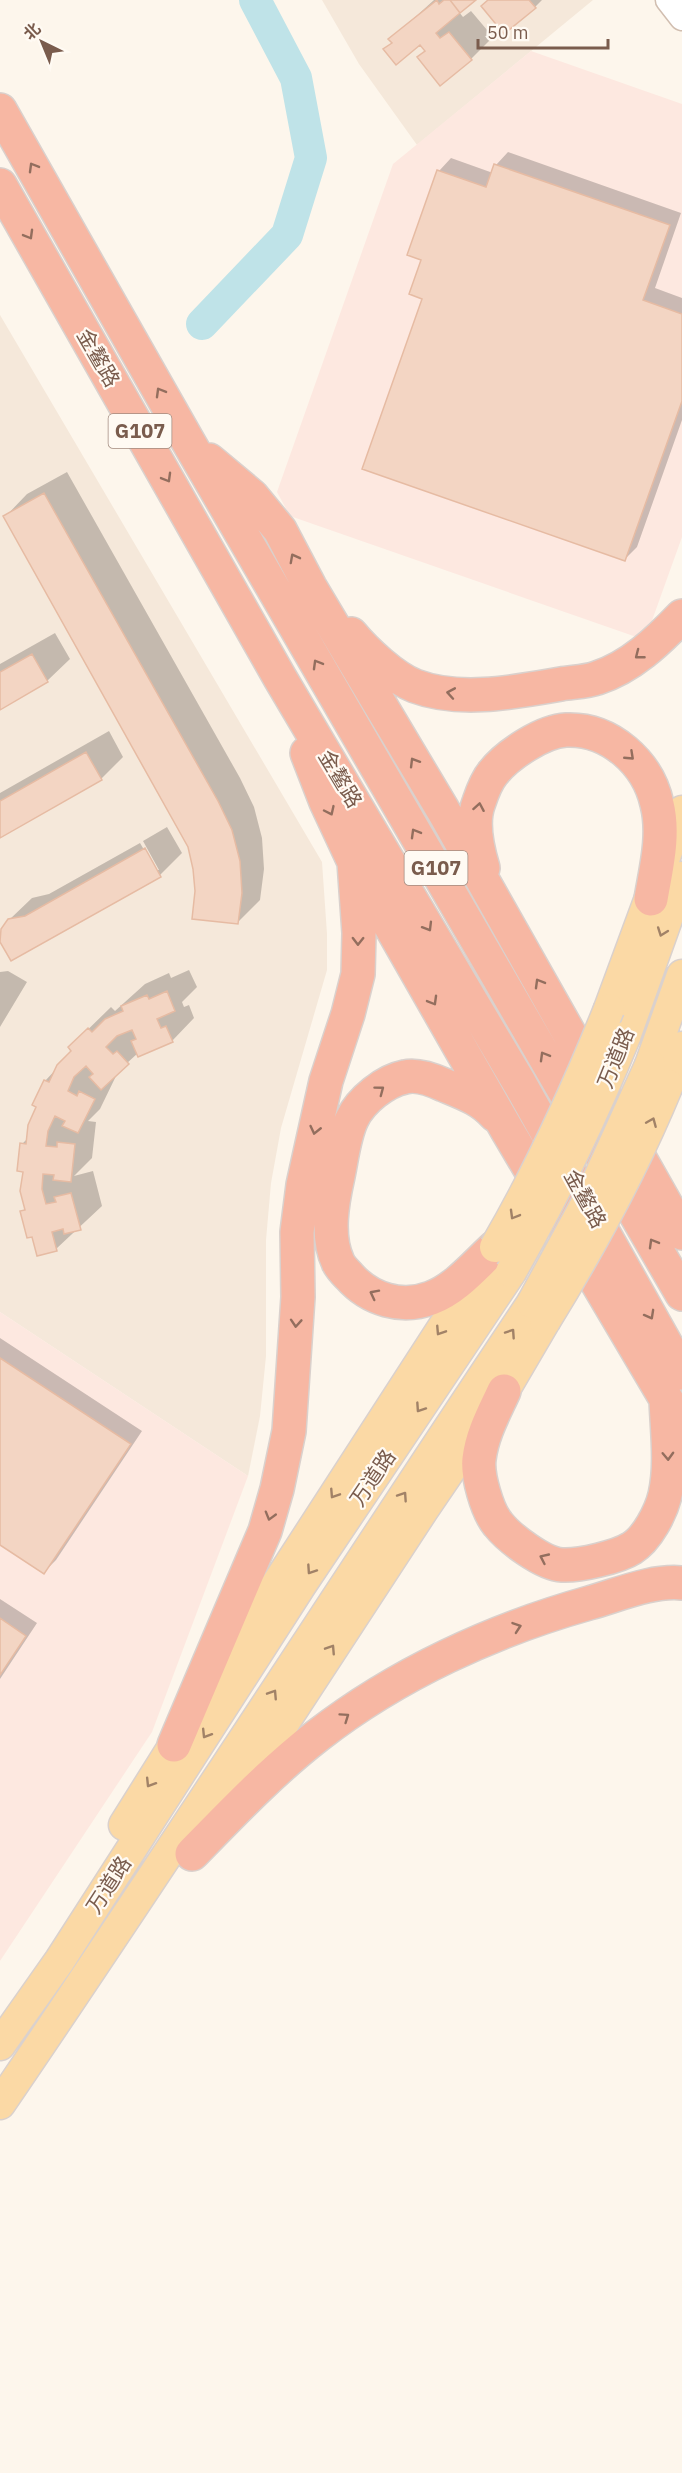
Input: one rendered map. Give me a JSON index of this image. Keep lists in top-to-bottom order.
{
  "streets": {
    "highway": ["金鳌路", "G107"],
    "main road": ["万道路"]
  },
  "scale_bar": "50 m",
  "north": "top left"
}
